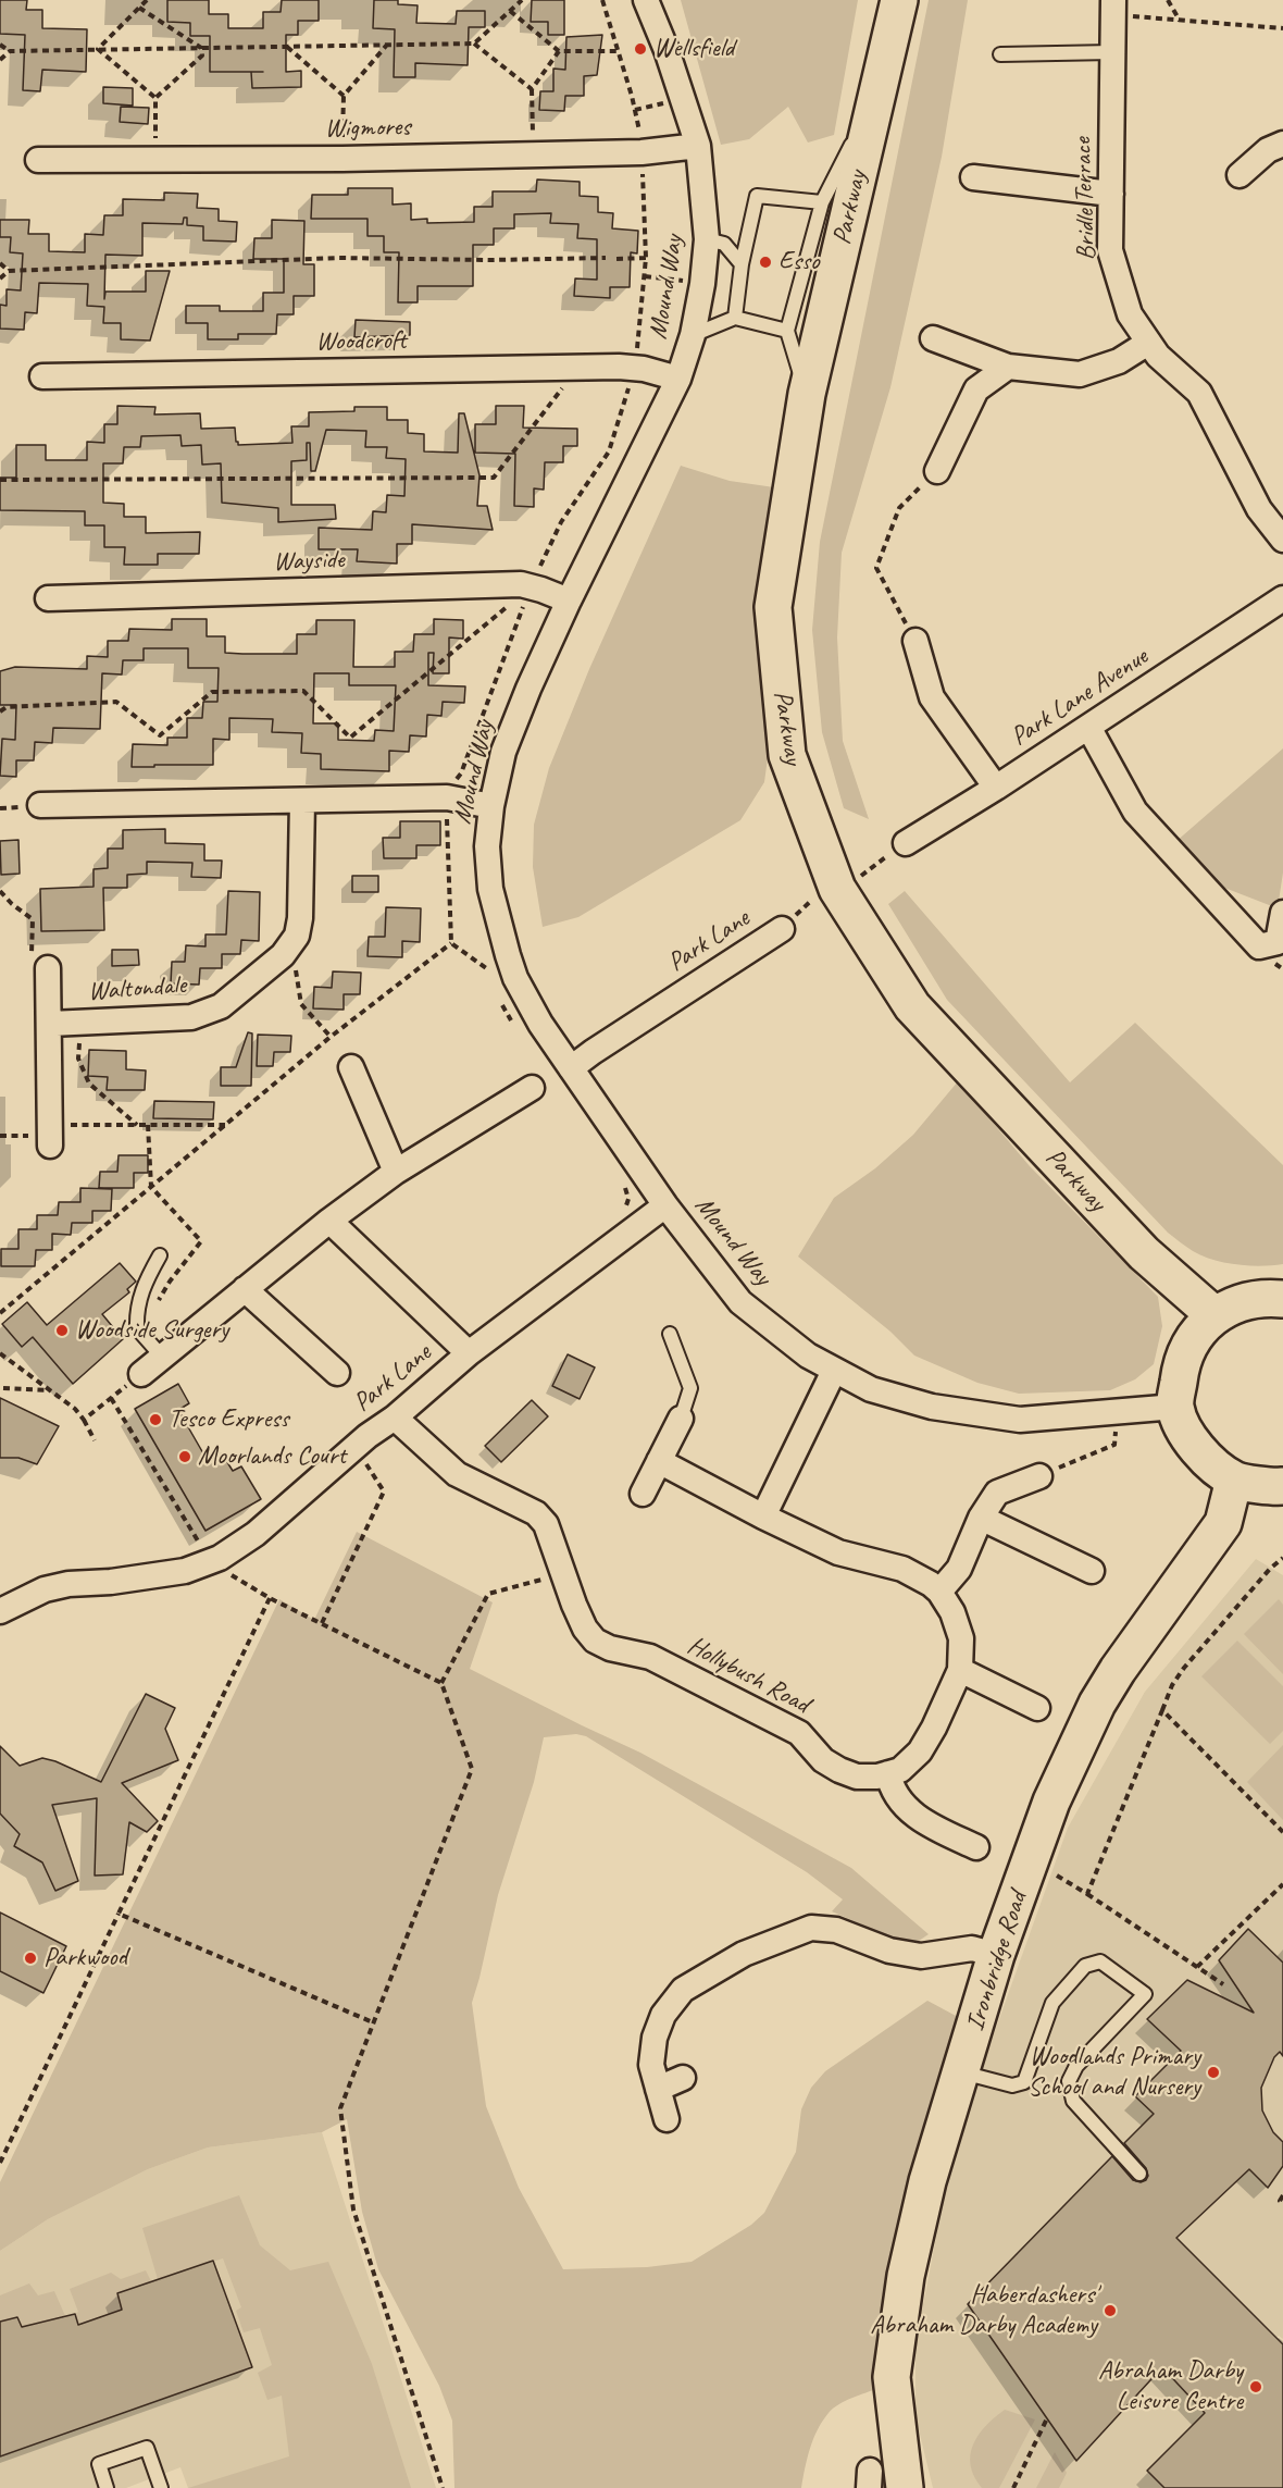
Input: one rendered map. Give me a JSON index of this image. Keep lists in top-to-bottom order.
{
  "streets": {
    "main road": ["Parkway", "Ironbridge Road"],
    "street": [
      "Wigmores",
      "Bridle Terrace",
      "Mound Way",
      "Woodcroft",
      "Wayside",
      "Park Lane Avenue",
      "Park Lane",
      "Waltondale",
      "Hollybush Road"
    ]
  },
  "crossings": [
    ["Wigmores", "Mound Way"],
    ["Mound Way", "Woodcroft"],
    ["Mound Way", "Wayside"],
    ["Mound Way", "Park Lane"],
    ["Park Lane", "Hollybush Road"]
  ],
  "places": [
    "Wellsfield",
    "Esso",
    "Woodside Surgery",
    "Tesco Express",
    "Moorlands Court",
    "Parkwood",
    "Woodlands Primary School and Nursery",
    "Haberdashers' Abraham Darby Academy",
    "Abraham Darby Leisure Centre"
  ]
}
